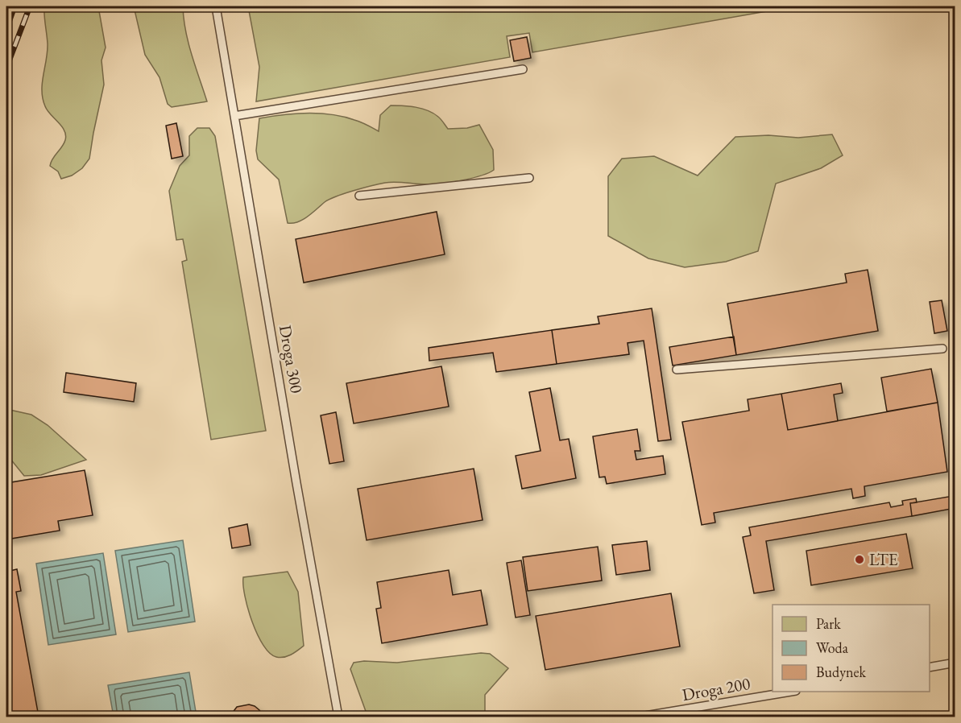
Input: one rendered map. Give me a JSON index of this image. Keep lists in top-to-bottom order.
{
  "streets": {
    "lane": ["Droga 300", "Droga 200"]
  },
  "places": ["LTE"],
  "legend": ["Park", "Woda", "Budynek"]
}
